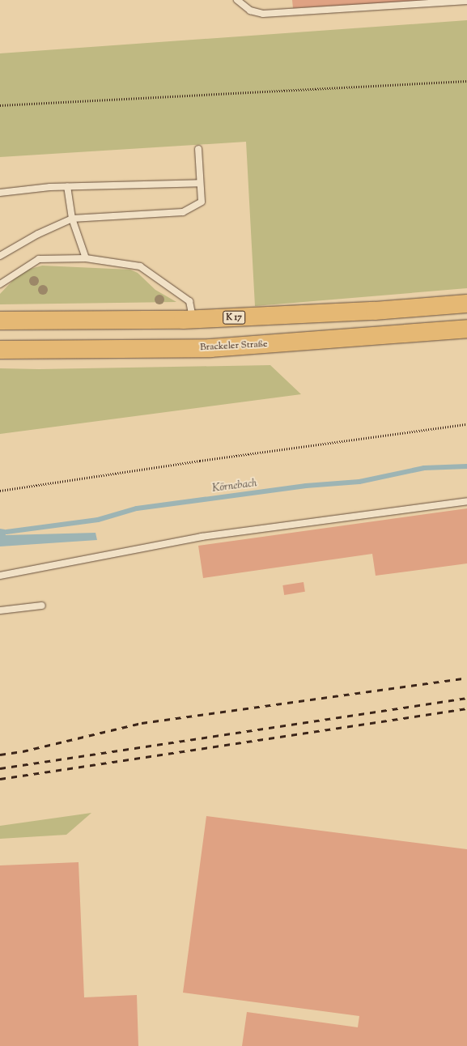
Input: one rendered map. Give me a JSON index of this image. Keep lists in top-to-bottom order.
{
  "streets": {
    "highway": ["K 17", "Brackeler Straße"]
  },
  "water": ["Körnebach"]
}
